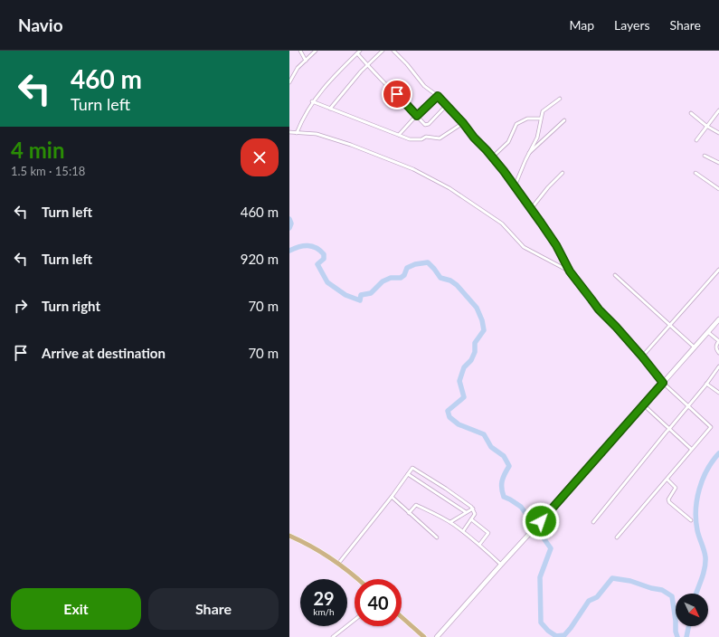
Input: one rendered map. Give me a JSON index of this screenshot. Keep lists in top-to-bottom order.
{
  "north": "bottom right",
  "page": {
    "header": "Navio",
    "nav": ["Map", "Layers", "Share"],
    "turn": ["460 m", "Turn left"],
    "heading": ["4 min", "1.5 km · 15:18"],
    "list": [
      {
        "name": "Turn left",
        "value": "460 m"
      },
      {
        "name": "Turn left",
        "value": "920 m"
      },
      {
        "name": "Turn right",
        "value": "70 m"
      },
      {
        "name": "Arrive at destination",
        "value": "70 m"
      }
    ],
    "speed": "29 km/h",
    "limit": "40",
    "buttons": ["Exit", "Share"]
  }
}
